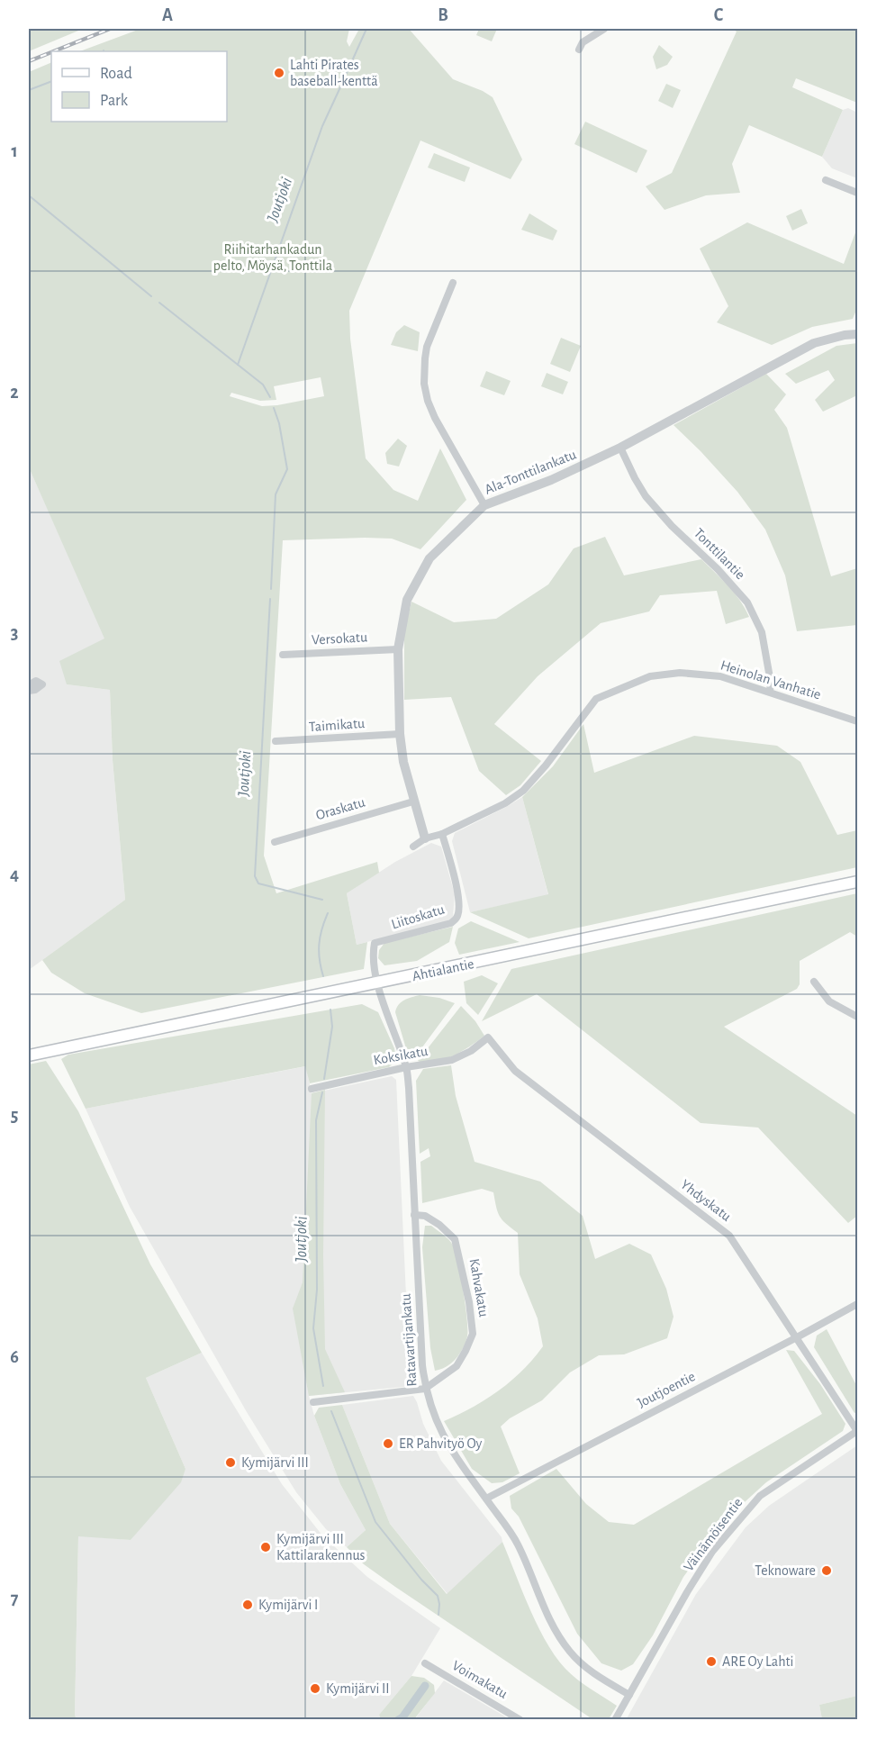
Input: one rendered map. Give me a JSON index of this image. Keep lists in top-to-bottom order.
{
  "streets": {
    "main road": ["Ahtialantie"],
    "street": [
      "Ala-Tonttilankatu",
      "Tonttilantie",
      "Versokatu",
      "Heinolan Vanhatie",
      "Taimikatu",
      "Oraskatu",
      "Liitoskatu",
      "Koksikatu",
      "Yhdyskatu",
      "Kahvakatu",
      "Ratavartijankatu",
      "Joutjoentie",
      "Väinämöisentie",
      "Voimakatu"
    ]
  },
  "crossings": [
    ["Ala-Tonttilankatu", "Tonttilantie"],
    ["Ala-Tonttilankatu", "Versokatu"],
    ["Ala-Tonttilankatu", "Heinolan Vanhatie"],
    ["Ala-Tonttilankatu", "Taimikatu"],
    ["Ala-Tonttilankatu", "Oraskatu"],
    ["Tonttilantie", "Heinolan Vanhatie"],
    ["Heinolan Vanhatie", "Liitoskatu"],
    ["Liitoskatu", "Ahtialantie"],
    ["Liitoskatu", "Ratavartijankatu"],
    ["Ahtialantie", "Ratavartijankatu"],
    ["Koksikatu", "Yhdyskatu"],
    ["Koksikatu", "Ratavartijankatu"],
    ["Yhdyskatu", "Joutjoentie"],
    ["Yhdyskatu", "Väinämöisentie"],
    ["Kahvakatu", "Ratavartijankatu"],
    ["Ratavartijankatu", "Joutjoentie"],
    ["Ratavartijankatu", "Väinämöisentie"]
  ],
  "water": ["Joutjoki"],
  "parks": ["Riihitarhankadun pelto, Möysä, Tonttila"],
  "places": [
    "Lahti Pirates baseball-kenttä",
    "ER Pahvityö Oy",
    "Kymijärvi III",
    "Kymijärvi III Kattilarakennus",
    "Teknoware",
    "Kymijärvi I",
    "ARE Oy Lahti",
    "Kymijärvi II"
  ],
  "legend": ["Road", "Park"],
  "grid": {
    "columns": ["A", "B", "C"],
    "rows": [
      "1",
      "2",
      "3",
      "4",
      "5",
      "6",
      "7"
    ]
  }
}
